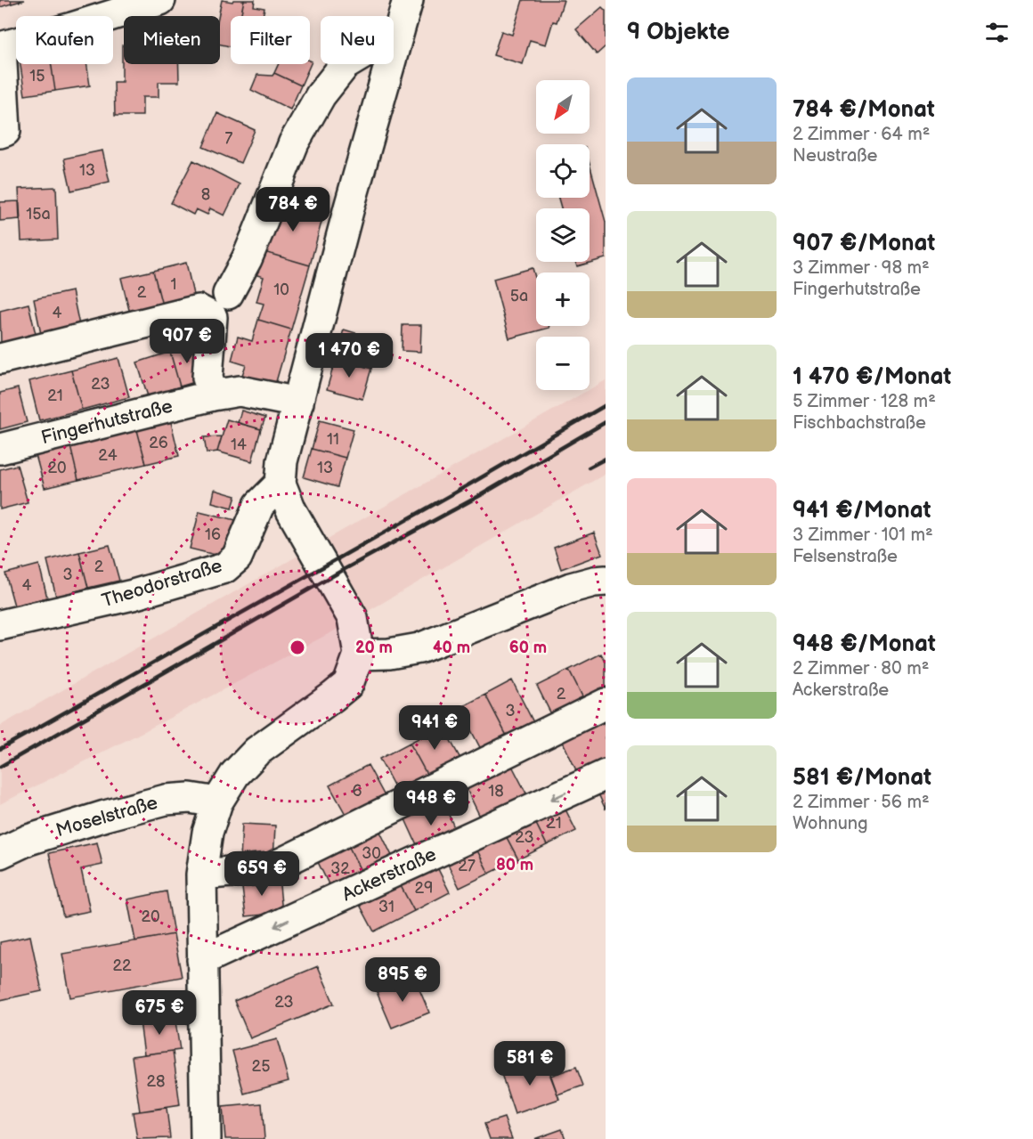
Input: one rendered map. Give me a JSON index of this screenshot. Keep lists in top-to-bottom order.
{
  "streets": {
    "street": [
      "Fingerhutstraße",
      "Theodorstraße",
      "Moselstraße",
      "Ackerstraße"
    ]
  },
  "house_numbers": [
    "15",
    "7",
    "13",
    "8",
    "15a",
    "1",
    "10",
    "2",
    "5a",
    "4",
    "23",
    "21",
    "11",
    "26",
    "14",
    "24",
    "20",
    "13",
    "16",
    "2",
    "3",
    "4",
    "2",
    "3",
    "6",
    "18",
    "21",
    "23",
    "30",
    "27",
    "32",
    "29",
    "31",
    "20",
    "22",
    "23",
    "25",
    "28"
  ],
  "north": "bottom left",
  "page": {
    "heading": "9 Objekte",
    "chip": [
      "Kaufen",
      "Mieten",
      "Filter",
      "Neu"
    ],
    "list": [
      {
        "name": "784 €/Monat",
        "note": "2 Zimmer · 64 m² · Neustraße"
      },
      {
        "name": "907 €/Monat",
        "note": "3 Zimmer · 98 m² · Fingerhutstraße"
      },
      {
        "name": "1 470 €/Monat",
        "note": "5 Zimmer · 128 m² · Fischbachstraße"
      },
      {
        "name": "941 €/Monat",
        "note": "3 Zimmer · 101 m² · Felsenstraße"
      },
      {
        "name": "948 €/Monat",
        "note": "2 Zimmer · 80 m² · Ackerstraße"
      },
      {
        "name": "581 €/Monat",
        "note": "2 Zimmer · 56 m² · Wohnung"
      }
    ],
    "map_buttons": ["+", "−"],
    "price": [
      "784 €",
      "907 €",
      "1 470 €",
      "941 €",
      "948 €",
      "659 €",
      "895 €",
      "675 €",
      "581 €"
    ]
  },
  "rings": [
    "20 m",
    "40 m",
    "60 m",
    "80 m"
  ]
}
